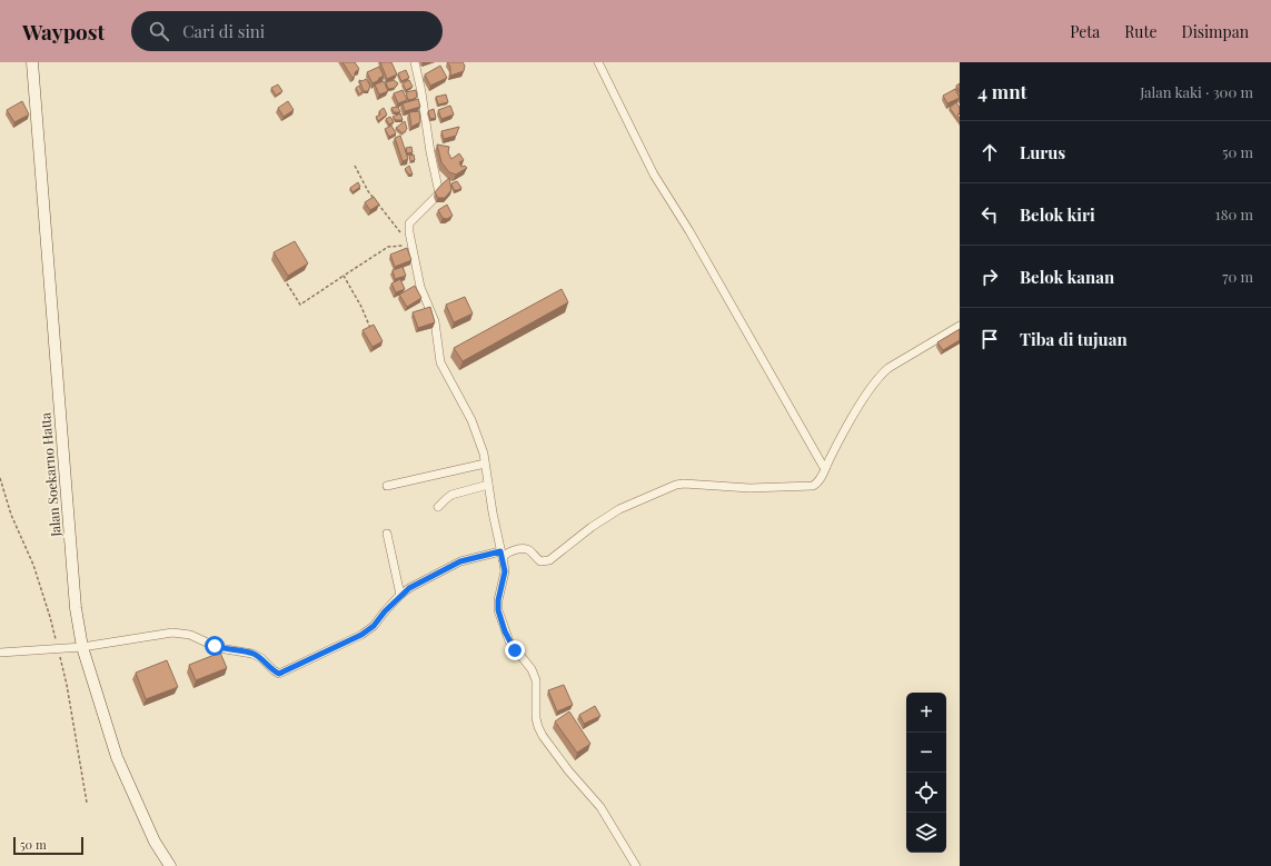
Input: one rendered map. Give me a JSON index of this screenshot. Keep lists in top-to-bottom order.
{
  "streets": {
    "street": ["Jalan Soekarno Hatta"]
  },
  "scale_bar": "50 m",
  "page": {
    "header": "Waypost",
    "search": "Cari di sini",
    "nav": ["Peta", "Rute", "Disimpan"],
    "heading": ["4 mnt", "Jalan kaki · 300 m"],
    "list": [
      ["Lurus", "50 m"],
      ["Belok kiri", "180 m"],
      ["Belok kanan", "70 m"],
      "Tiba di tujuan"
    ],
    "map_buttons": ["+", "−"],
    "scale": "50 m"
  }
}
